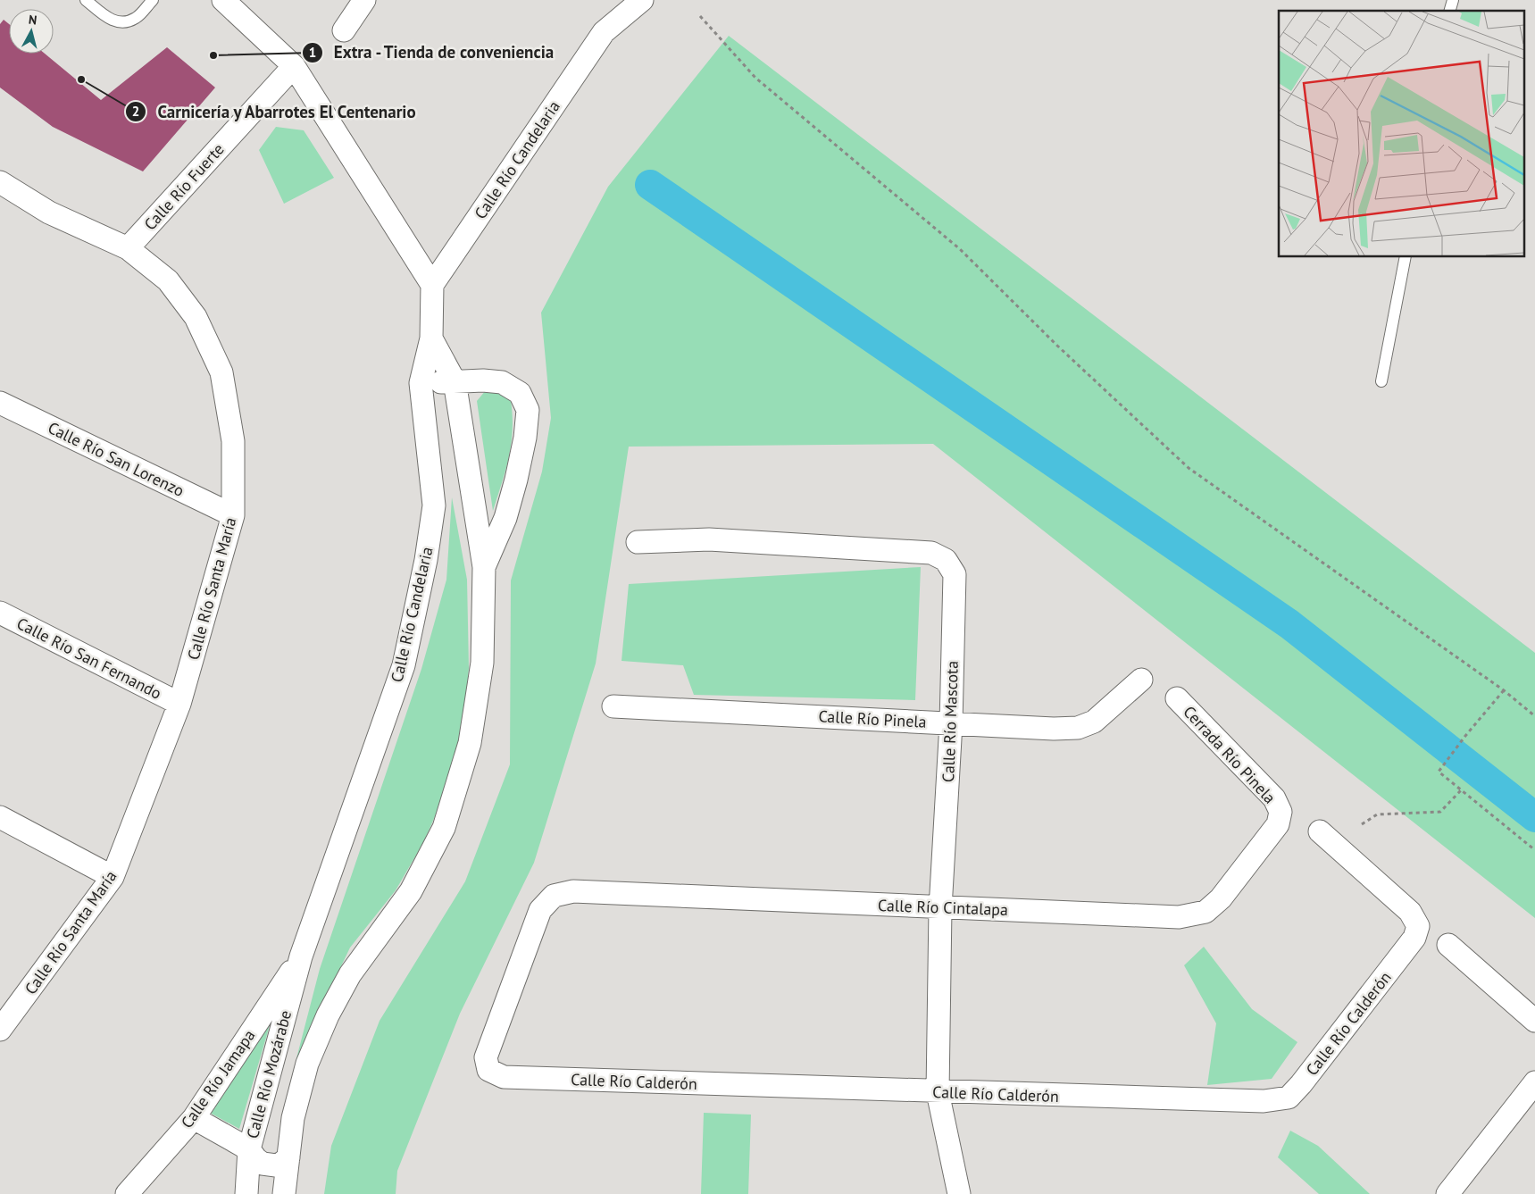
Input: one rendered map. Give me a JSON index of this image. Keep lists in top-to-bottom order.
{
  "streets": {
    "street": [
      "Calle Río Candelaria",
      "Calle Río Fuerte",
      "Calle Río San Lorenzo",
      "Calle Río Santa María",
      "Calle Río San Fernando",
      "Calle Río Pinela",
      "Calle Río Mascota",
      "Cerrada Río Pinela",
      "Calle Río Cintalapa",
      "Calle Río Calderón",
      "Calle Río Mozárabe",
      "Calle Río Jamapa"
    ]
  },
  "crossings": [
    ["Calle Río Candelaria", "Calle Río Mozárabe"],
    ["Calle Río Candelaria", "Calle Río Jamapa"],
    ["Calle Río Fuerte", "Calle Río Santa María"],
    ["Calle Río San Lorenzo", "Calle Río Santa María"],
    ["Calle Río Santa María", "Calle Río San Fernando"],
    ["Calle Río Pinela", "Calle Río Mascota"],
    ["Calle Río Mascota", "Calle Río Cintalapa"],
    ["Calle Río Mascota", "Calle Río Calderón"],
    ["Cerrada Río Pinela", "Calle Río Cintalapa"],
    ["Calle Río Cintalapa", "Calle Río Calderón"],
    ["Calle Río Mozárabe", "Calle Río Jamapa"]
  ],
  "places": ["Extra - Tienda de conveniencia", "Carnicería y Abarrotes El Centenario"],
  "north": "top"
}
